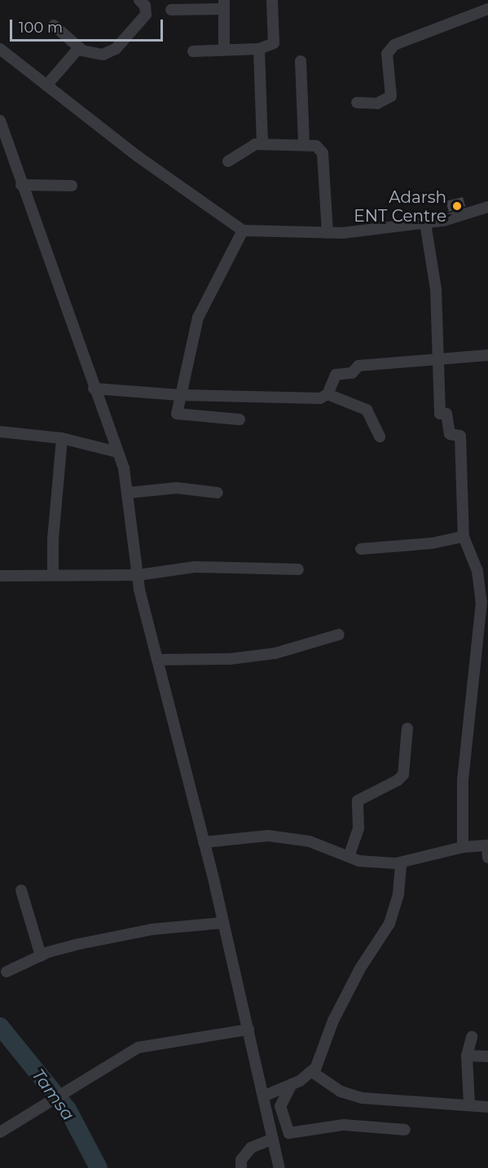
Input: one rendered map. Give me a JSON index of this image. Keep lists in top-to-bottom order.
{
  "water": ["Tamsa"],
  "places": ["Adarsh ENT Centre"],
  "scale_bar": "100 m"
}
